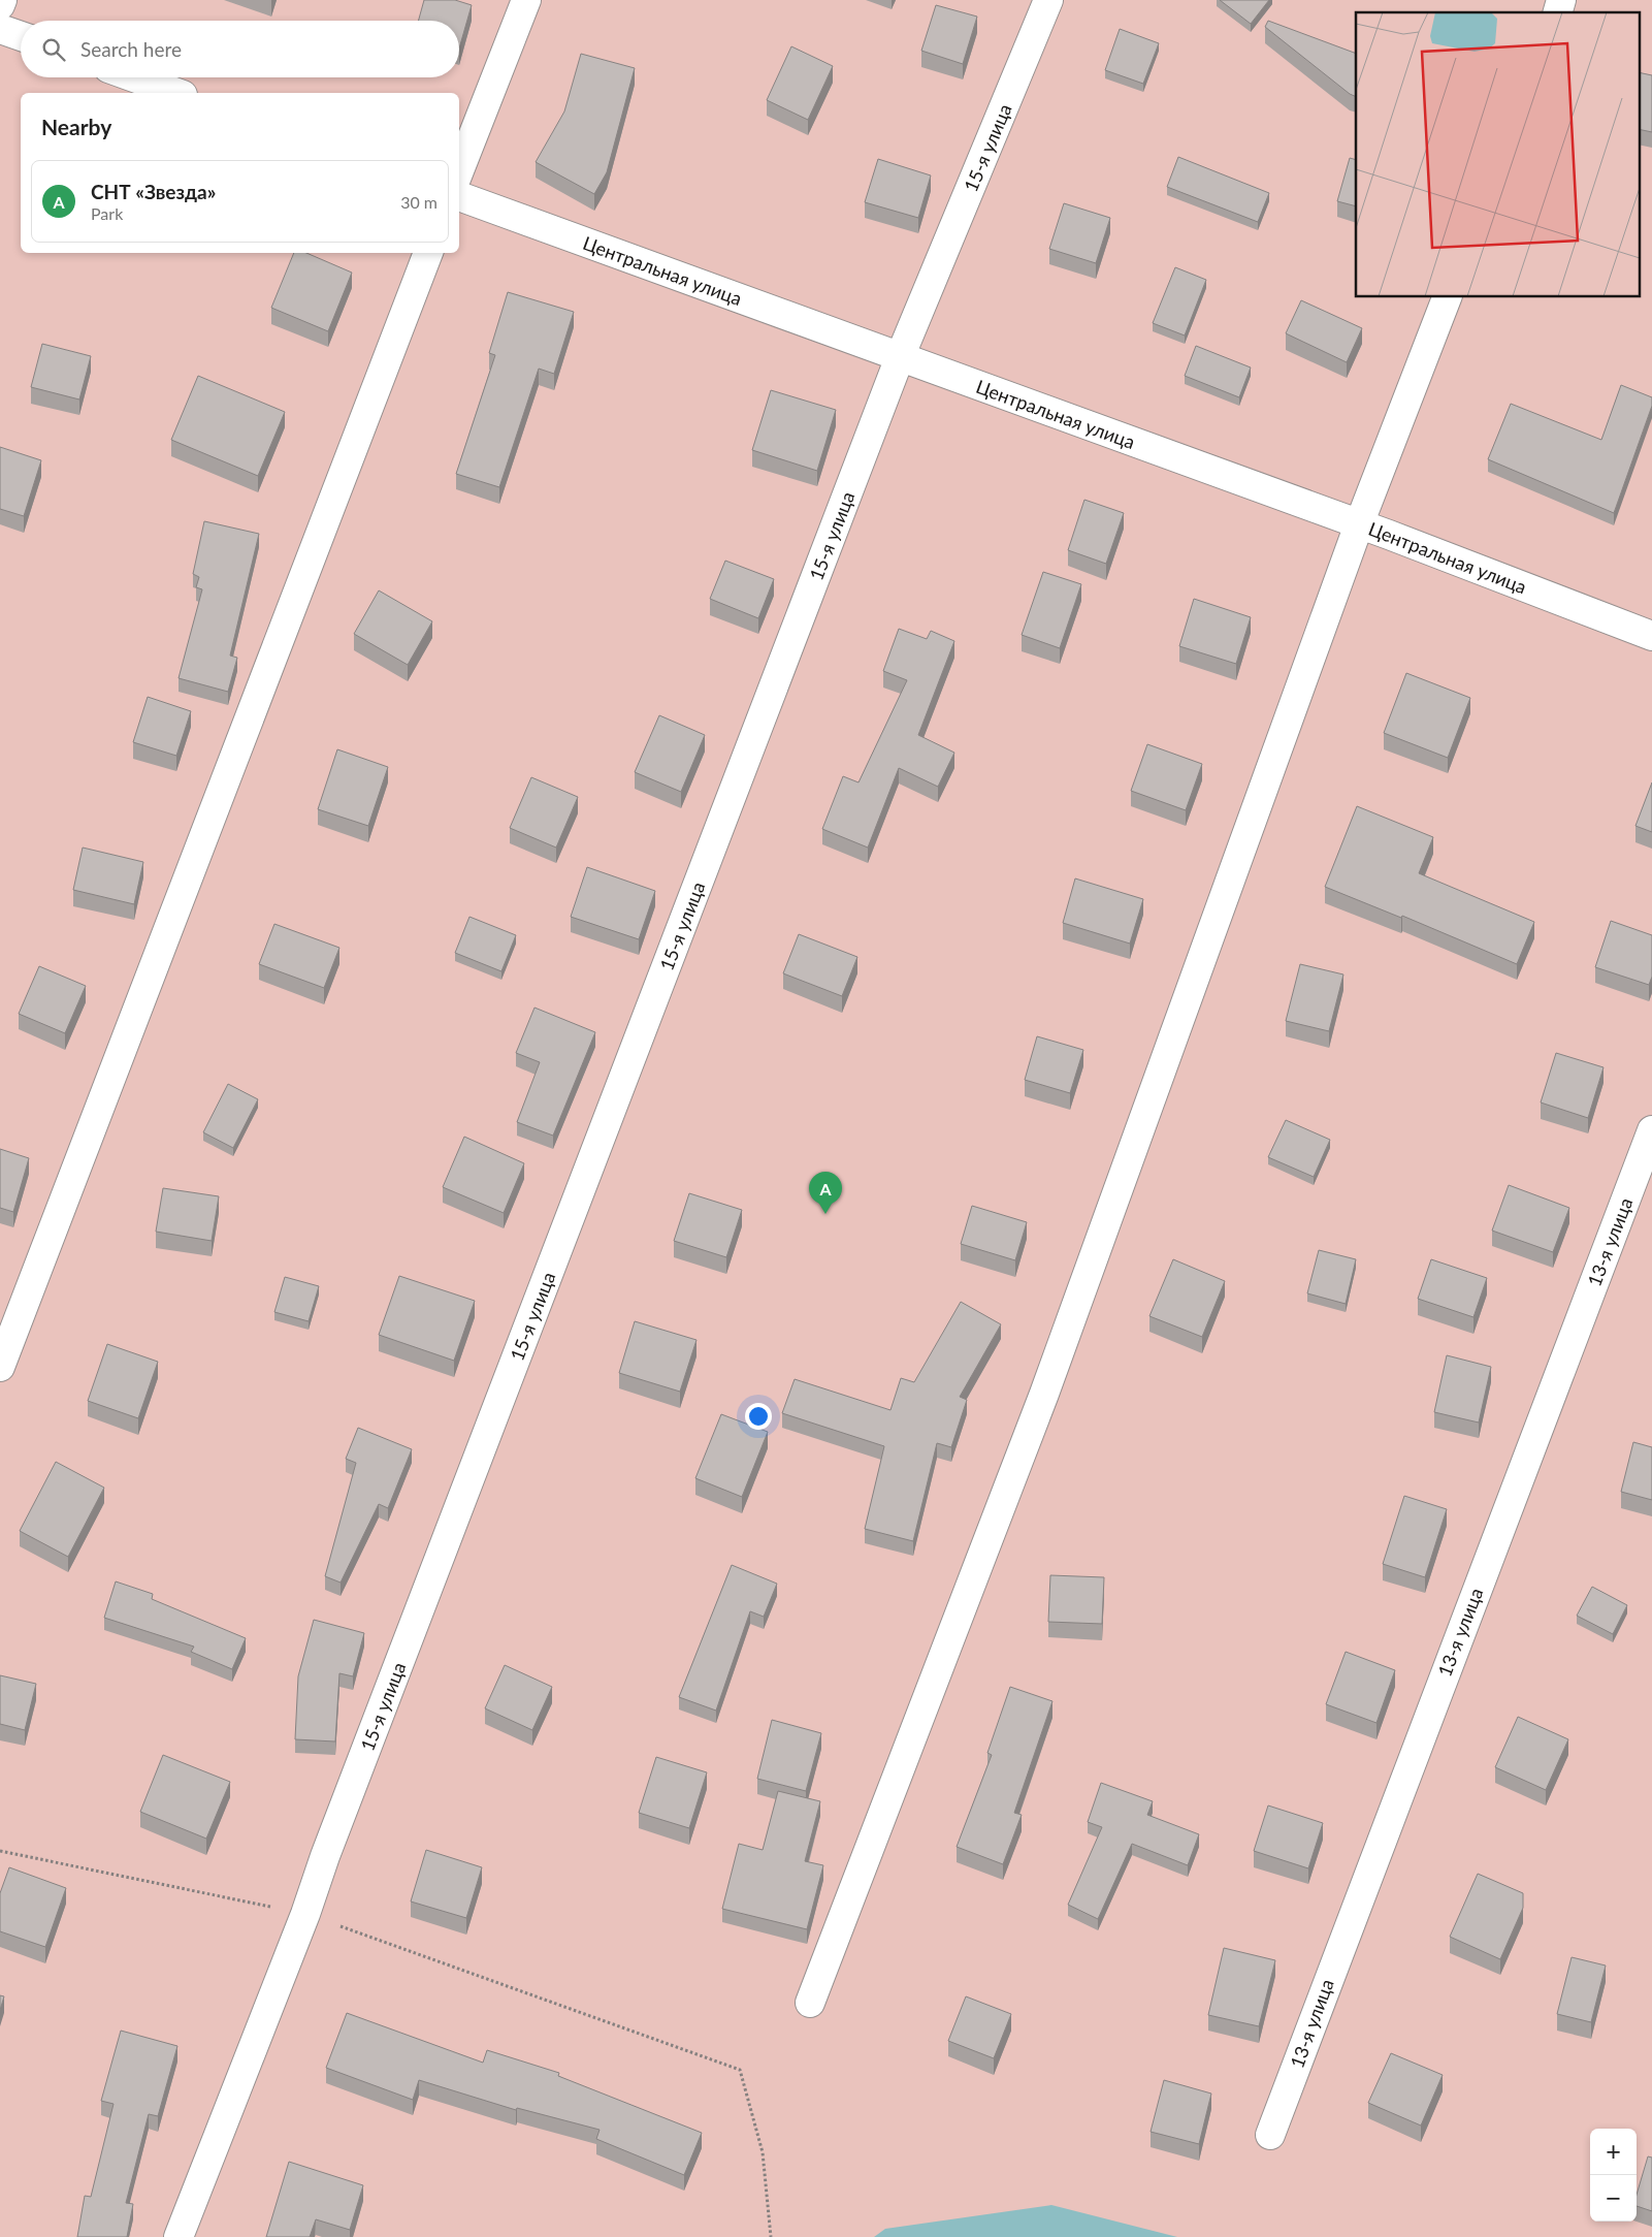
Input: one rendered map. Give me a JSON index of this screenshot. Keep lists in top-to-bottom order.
{
  "streets": {
    "street": ["15-я улица", "Центральная улица", "13-я улица"]
  },
  "crossings": [
    ["15-я улица", "Центральная улица"]
  ],
  "page": {
    "search": "Search here",
    "heading": "Nearby",
    "list": [
      {
        "mark": "A",
        "name": "СНТ «Звезда»",
        "note": "Park",
        "value": "30 m"
      }
    ],
    "pins": "A",
    "map_buttons": ["+", "−"]
  }
}
